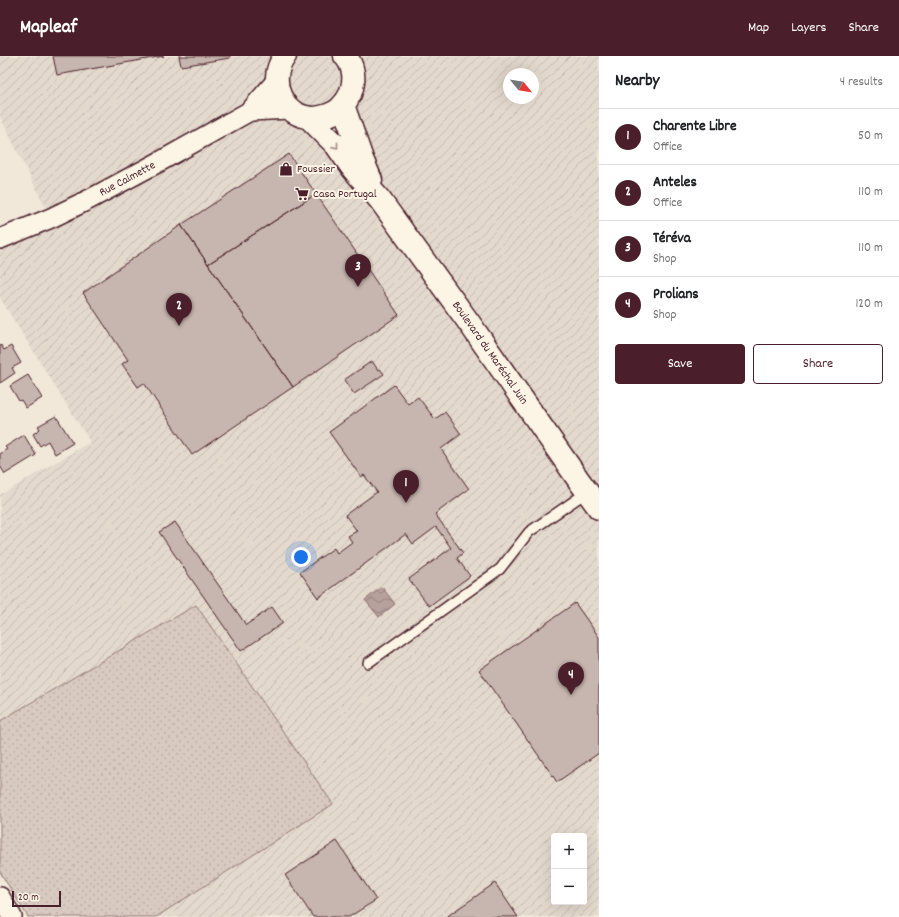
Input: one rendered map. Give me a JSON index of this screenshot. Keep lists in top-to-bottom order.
{
  "streets": {
    "main road": ["Boulevard du Maréchal Juin"],
    "street": ["Rue Calmette"]
  },
  "places": {
    "shop": ["Foussier"],
    "supermarket": ["Casa Portugal"]
  },
  "scale_bar": "20 m",
  "north": "bottom right",
  "page": {
    "header": "Mapleaf",
    "nav": ["Map", "Layers", "Share"],
    "heading": ["Nearby", "4 results"],
    "list": [
      {
        "mark": "1",
        "name": "Charente Libre",
        "note": "Office",
        "value": "50 m"
      },
      {
        "mark": "2",
        "name": "Anteles",
        "note": "Office",
        "value": "110 m"
      },
      {
        "mark": "3",
        "name": "Téréva",
        "note": "Shop",
        "value": "110 m"
      },
      {
        "mark": "4",
        "name": "Prolians",
        "note": "Shop",
        "value": "120 m"
      }
    ],
    "pins": [
      "3",
      "2",
      "1",
      "4"
    ],
    "buttons": ["Save", "Share"],
    "map_buttons": ["+", "−"],
    "scale": "20 m"
  }
}
